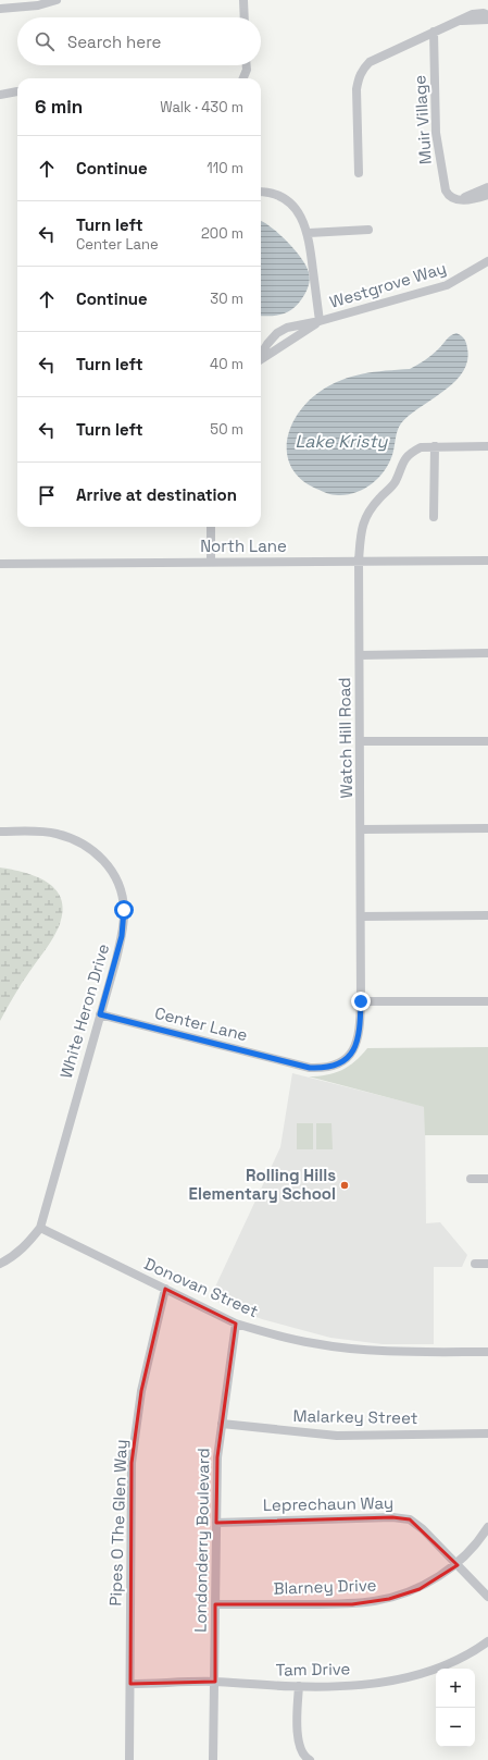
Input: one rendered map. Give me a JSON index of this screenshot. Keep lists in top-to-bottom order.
{
  "streets": {
    "street": [
      "Muir Village",
      "Westgrove Way",
      "North Lane",
      "Watch Hill Road",
      "White Heron Drive",
      "Center Lane",
      "Donovan Street",
      "Malarkey Street",
      "Leprechaun Way",
      "Pipes O The Glen Way",
      "Londonderry Boulevard",
      "Blarney Drive",
      "Tam Drive"
    ]
  },
  "crossings": [
    ["North Lane", "Watch Hill Road"],
    ["Watch Hill Road", "Center Lane"],
    ["White Heron Drive", "Center Lane"],
    ["White Heron Drive", "Donovan Street"],
    ["Donovan Street", "Pipes O The Glen Way"],
    ["Donovan Street", "Londonderry Boulevard"],
    ["Malarkey Street", "Londonderry Boulevard"],
    ["Leprechaun Way", "Londonderry Boulevard"],
    ["Leprechaun Way", "Blarney Drive"],
    ["Pipes O The Glen Way", "Tam Drive"],
    ["Londonderry Boulevard", "Blarney Drive"],
    ["Londonderry Boulevard", "Tam Drive"]
  ],
  "water": ["Lake Kristy"],
  "places": ["Rolling Hills Elementary School"],
  "page": {
    "search": "Search here",
    "heading": ["6 min", "Walk · 430 m"],
    "list": [
      ["Continue", "110 m"],
      ["Turn left", "Center Lane", "200 m"],
      ["Continue", "30 m"],
      ["Turn left", "40 m"],
      ["Turn left", "50 m"],
      "Arrive at destination"
    ],
    "map_buttons": ["+", "−"]
  }
}
